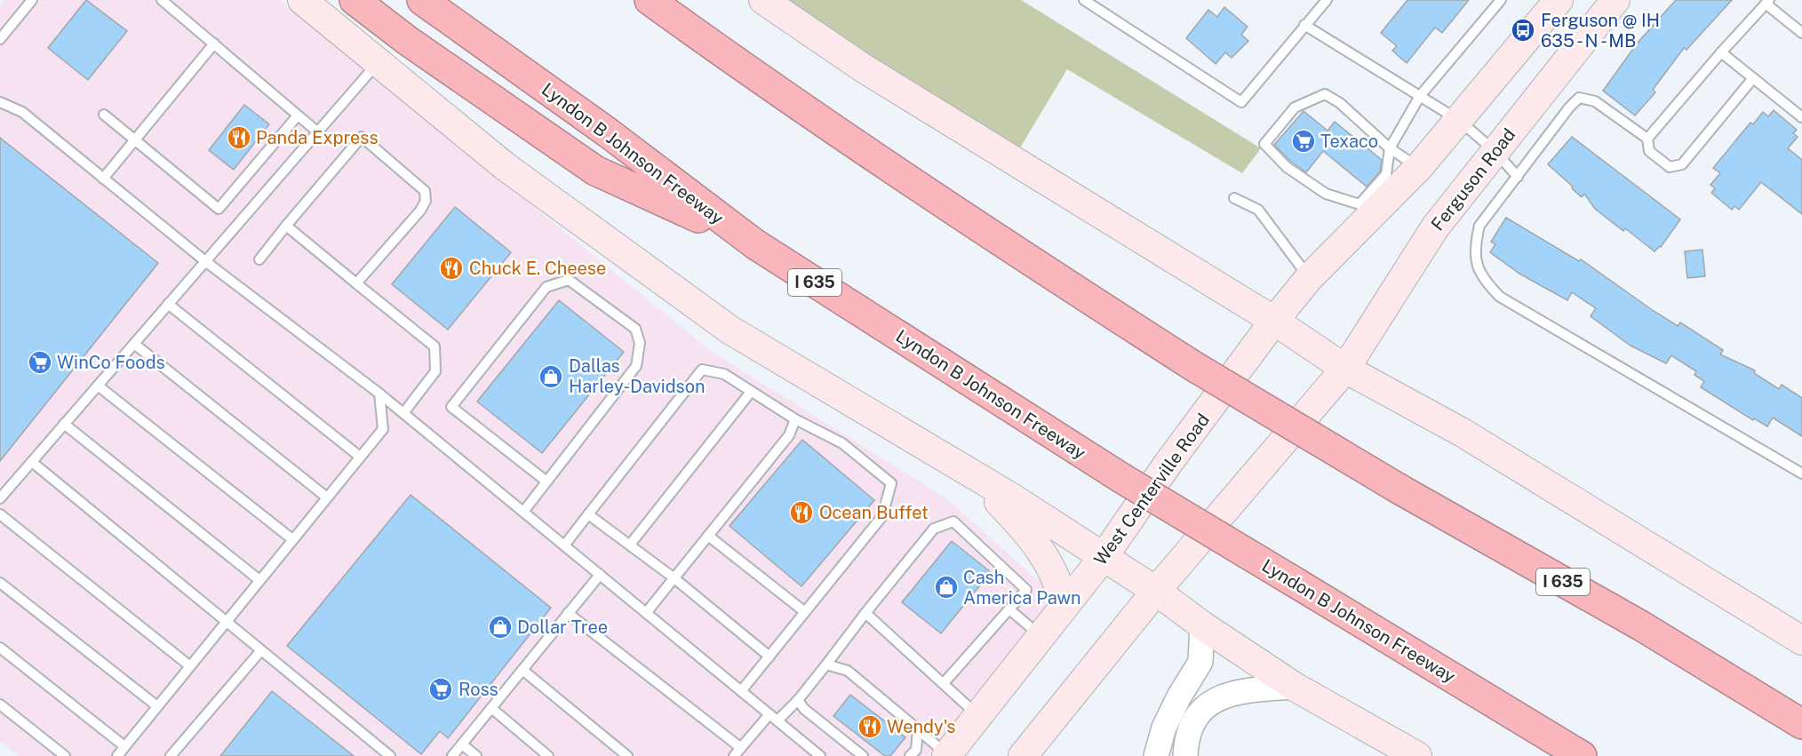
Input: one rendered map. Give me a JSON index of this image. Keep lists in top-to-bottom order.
{
  "streets": {
    "highway": ["Lyndon B Johnson Freeway", "I 635"],
    "main road": ["Ferguson Road", "West Centerville Road"]
  },
  "places": {
    "bus stop": ["Ferguson @ IH 635 - N - MB"],
    "restaurant": [
      "Panda Express",
      "Chuck E. Cheese",
      "Ocean Buffet",
      "Wendy's"
    ],
    "supermarket": ["Texaco", "WinCo Foods", "Ross"],
    "shop": ["Dallas Harley-Davidson", "Cash America Pawn", "Dollar Tree"]
  }
}
